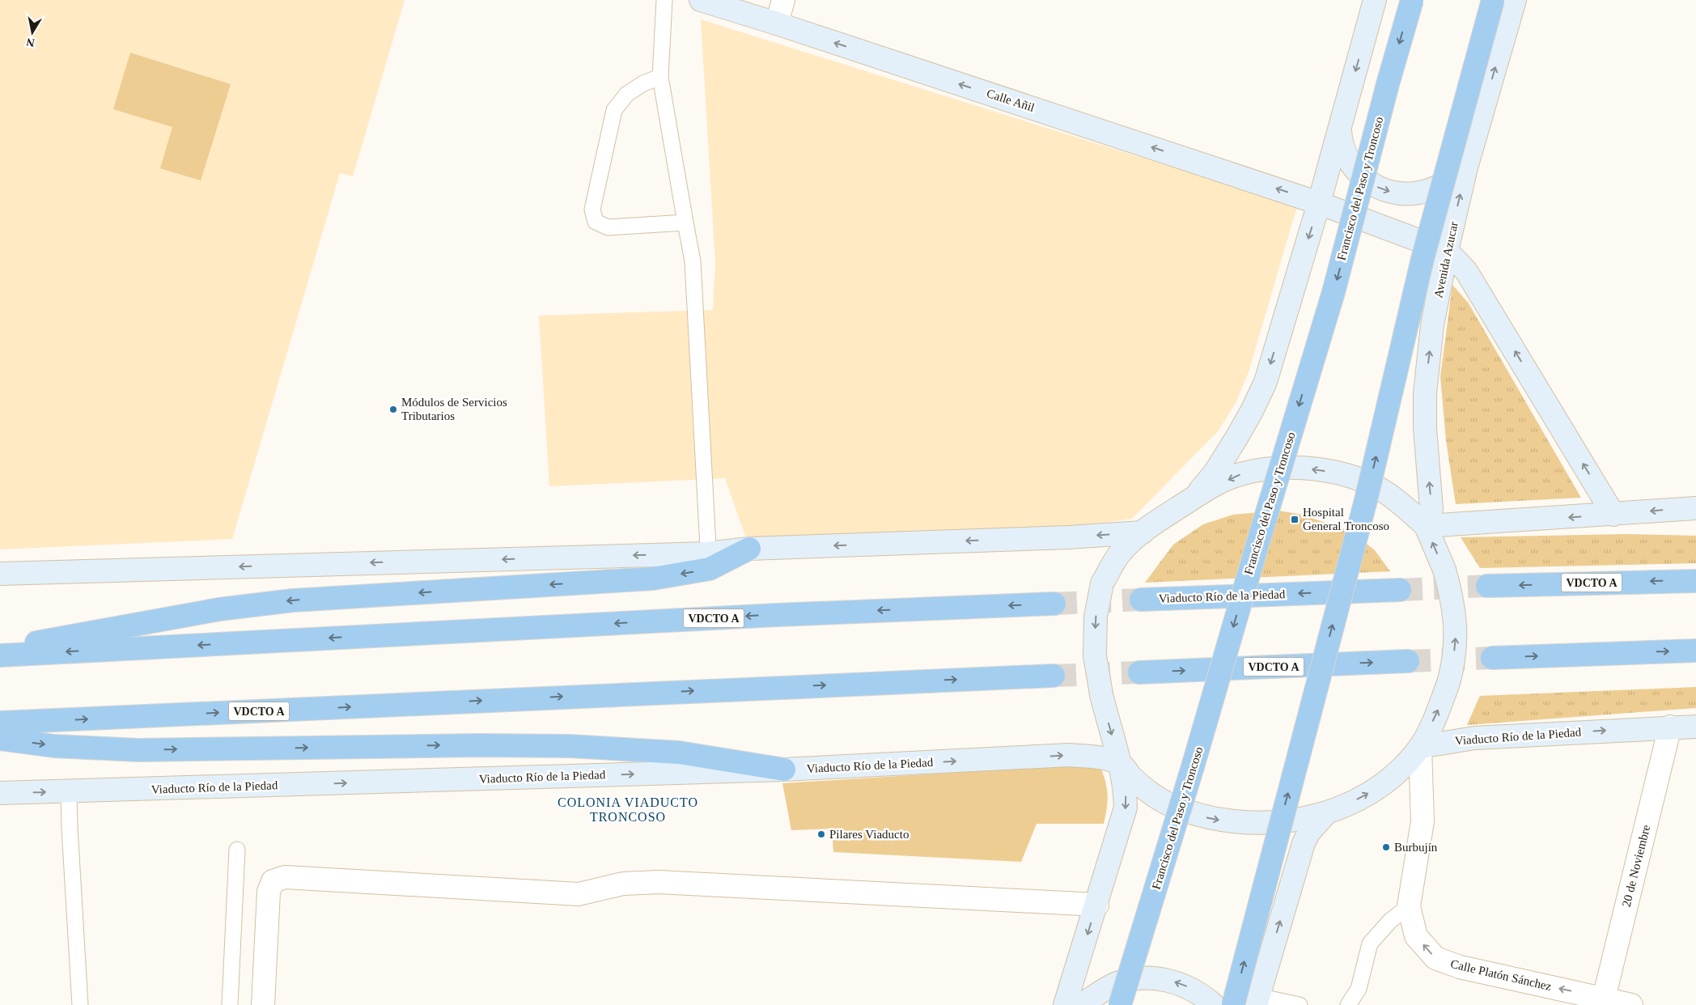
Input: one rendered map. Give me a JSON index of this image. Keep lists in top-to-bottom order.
{
  "streets": {
    "highway": ["Francisco del Paso y Troncoso", "VDCTO A", "Viaducto Río de la Piedad"],
    "main road": ["Calle Añil", "Avenida Azucar"],
    "street": ["20 de Noviembre", "Calle Platón Sánchez"]
  },
  "crossings": [
    ["Calle Añil", "Avenida Azucar"],
    ["Viaducto Río de la Piedad", "20 de Noviembre"],
    ["20 de Noviembre", "Calle Platón Sánchez"]
  ],
  "one_way": ["Calle Añil", "Calle Platón Sánchez"],
  "districts": ["COLONIA VIADUCTO TRONCOSO"],
  "places": {
    "other": ["Módulos de Servicios Tributarios", "Pilares Viaducto", "Burbujín"],
    "transit": ["Hospital General Troncoso"]
  },
  "north": "bottom"
}
